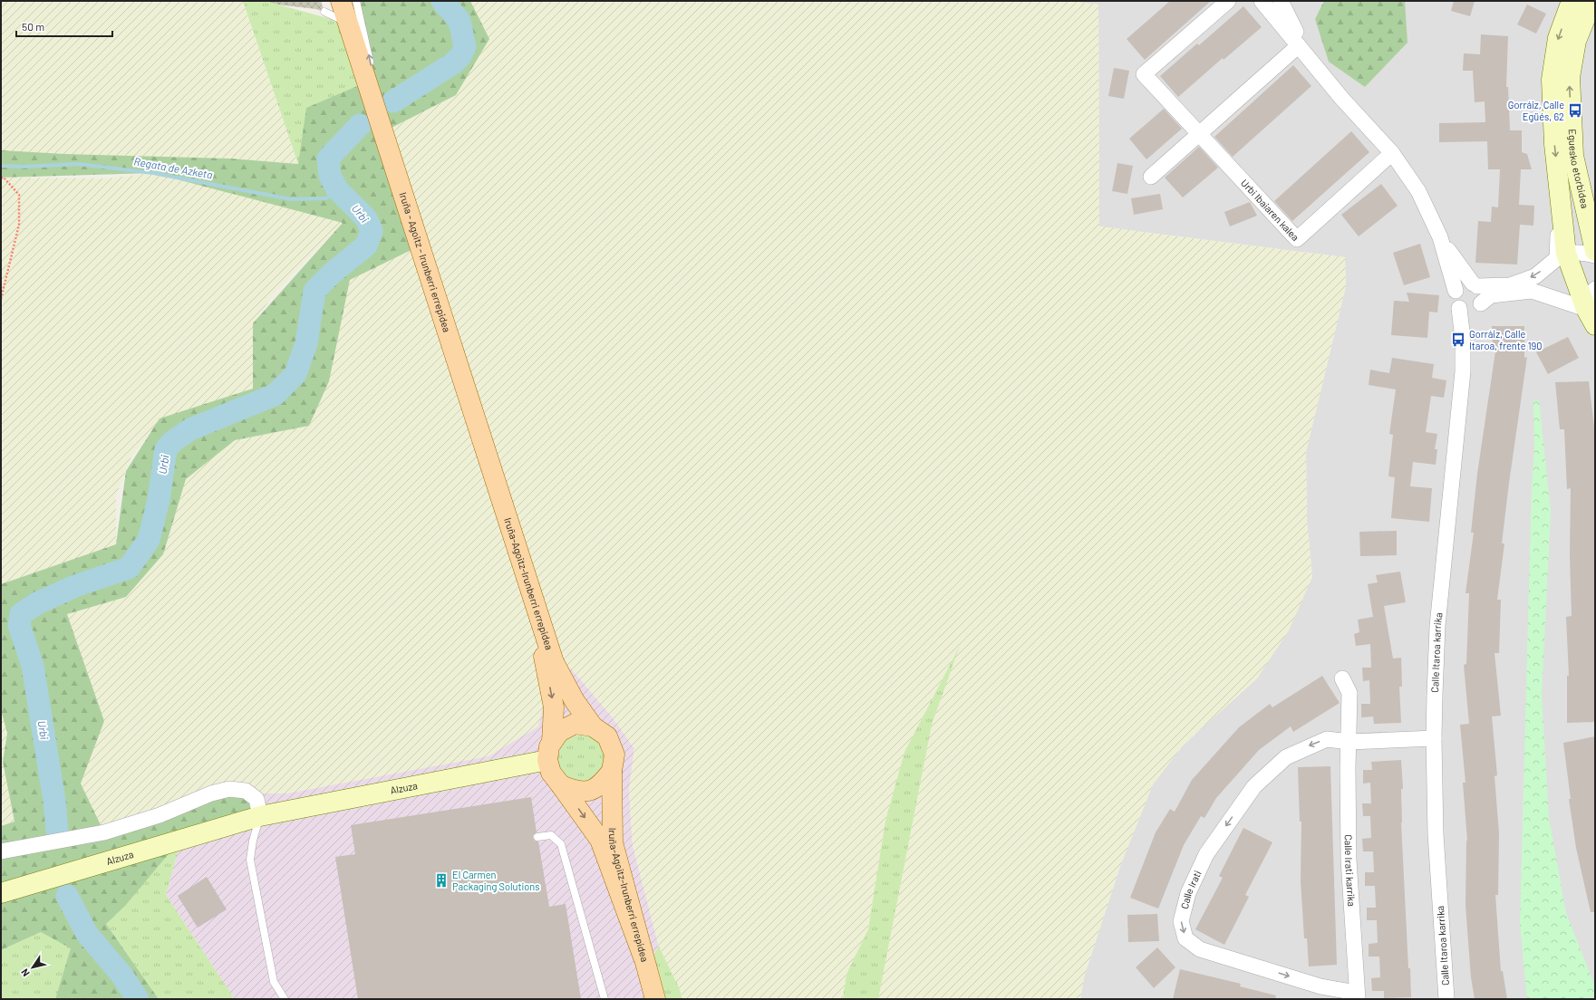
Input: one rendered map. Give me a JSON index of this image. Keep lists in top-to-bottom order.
{
  "streets": {
    "main road": ["Iruña - Agoitz - Irunberri errepidea", "Iruña-Agoitz-Irunberri errepidea"],
    "street": [
      "Eguesko etorbidea",
      "Urbi Ibaiaren kalea",
      "Calle Itaroa karrika",
      "Alzuza",
      "Calle Irati karrika",
      "Calle Irati"
    ]
  },
  "crossings": [
    ["Eguesko etorbidea", "Calle Itaroa karrika"],
    ["Iruña - Agoitz - Irunberri errepidea", "Iruña-Agoitz-Irunberri errepidea"],
    ["Iruña-Agoitz-Irunberri errepidea", "Alzuza"],
    ["Calle Itaroa karrika", "Calle Irati"],
    ["Calle Irati karrika", "Calle Irati"]
  ],
  "water": ["Regata de Azketa", "Urbi"],
  "places": {
    "bus stop": ["Gorráiz, Calle Egüés, 62", "Gorráiz, Calle Itaroa, frente 190"],
    "building": ["El Carmen Packaging Solutions"]
  },
  "scale_bar": "50 m",
  "north": "bottom left"
}
